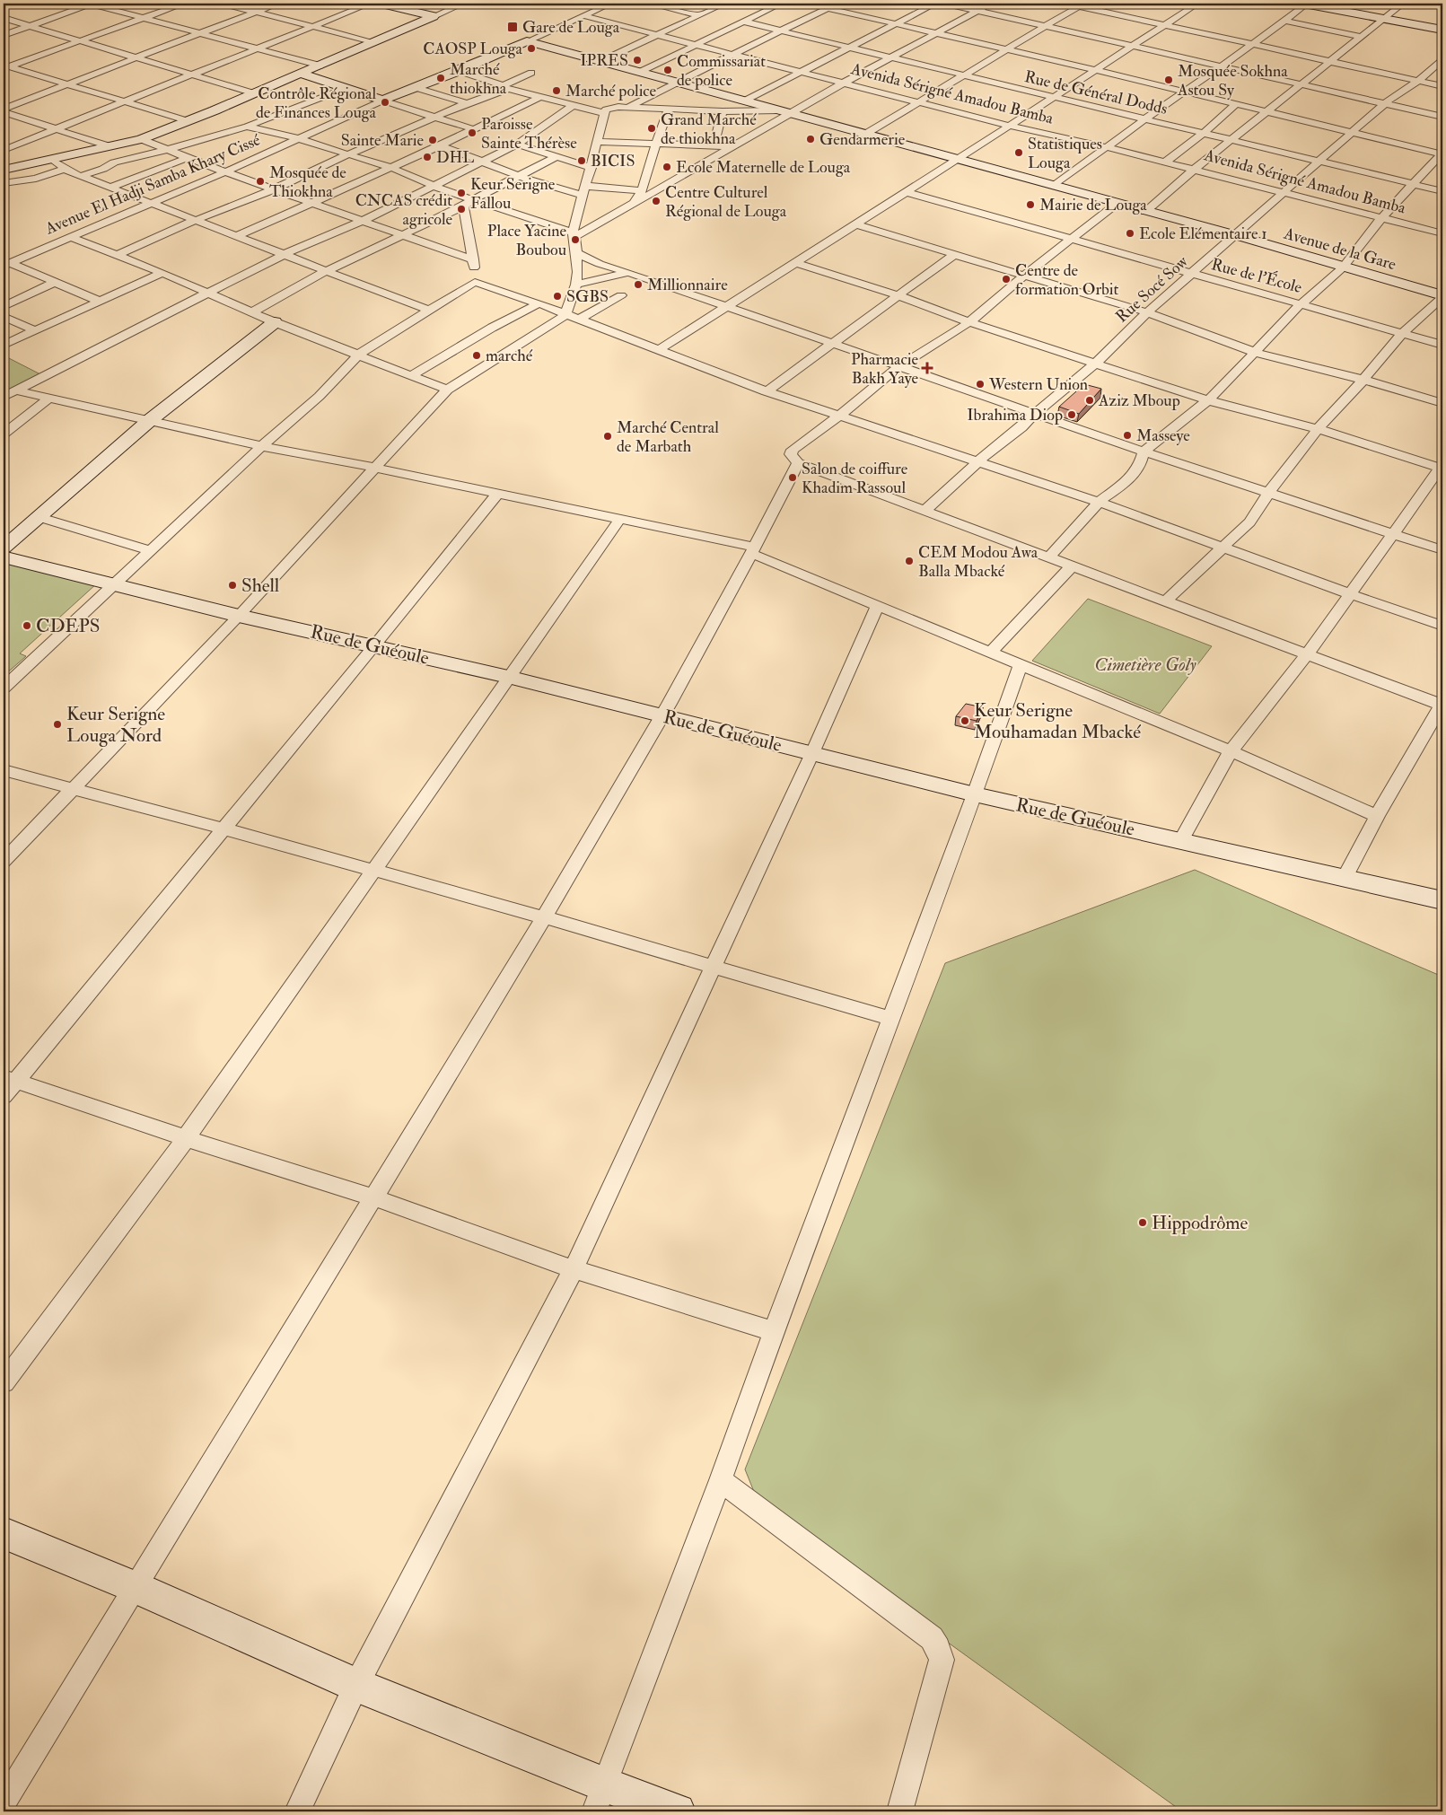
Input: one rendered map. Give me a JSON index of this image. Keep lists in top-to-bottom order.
{
  "streets": {
    "street": [
      "Rue de Général Dodds",
      "Avenida Sérigné Amadou Bamba",
      "Avenue El Hadji Samba Khary Cissé",
      "Avenue de la Gare",
      "Rue de l'École",
      "Rue Socé Sow",
      "Rue de Guéoule"
    ]
  },
  "crossings": [
    ["Rue de Général Dodds", "Rue Socé Sow"],
    ["Avenida Sérigné Amadou Bamba", "Avenue El Hadji Samba Khary Cissé"],
    ["Avenida Sérigné Amadou Bamba", "Rue Socé Sow"],
    ["Avenue El Hadji Samba Khary Cissé", "Avenue de la Gare"],
    ["Avenue de la Gare", "Rue Socé Sow"],
    ["Rue de l'École", "Rue Socé Sow"]
  ],
  "parks": ["Cimetière Goly"],
  "places": {
    "transit": ["Gare de Louga"],
    "other": [
      "CAOSP Louga",
      "IPRES",
      "Commissariat de police",
      "Marché thiokhna",
      "Mosquée Sokhna Astou Sy",
      "Marché police",
      "Contrôle Régional de Finances Louga",
      "Grand Marché de thiokhna",
      "Paroisse Sainte Thérèse",
      "Gendarmerie",
      "Sainte Marie",
      "Statistiques Louga",
      "DHL",
      "BICIS",
      "Ecole Maternelle de Louga",
      "Mosquée de Thiokhna",
      "Keur Serigne Fallou",
      "Centre Culturel Régional de Louga",
      "Mairie de Louga",
      "CNCAS crédit agricole",
      "Ecole Elémentaire 1",
      "Place Yacine Boubou",
      "Centre de formation Orbit",
      "Millionnaire",
      "SGBS",
      "marché",
      "Western Union",
      "Aziz Mboup",
      "Ibrahima Diop",
      "Masseye",
      "Marché Central de Marbath",
      "Salon de coiffure Khadim Rassoul",
      "CEM Modou Awa Balla Mbacké",
      "Shell",
      "CDEPS",
      "Keur Serigne Mouhamadan Mbacké",
      "Keur Serigne Louga Nord",
      "Hippodrôme"
    ],
    "health": ["Pharmacie Bakh Yaye"]
  }
}
